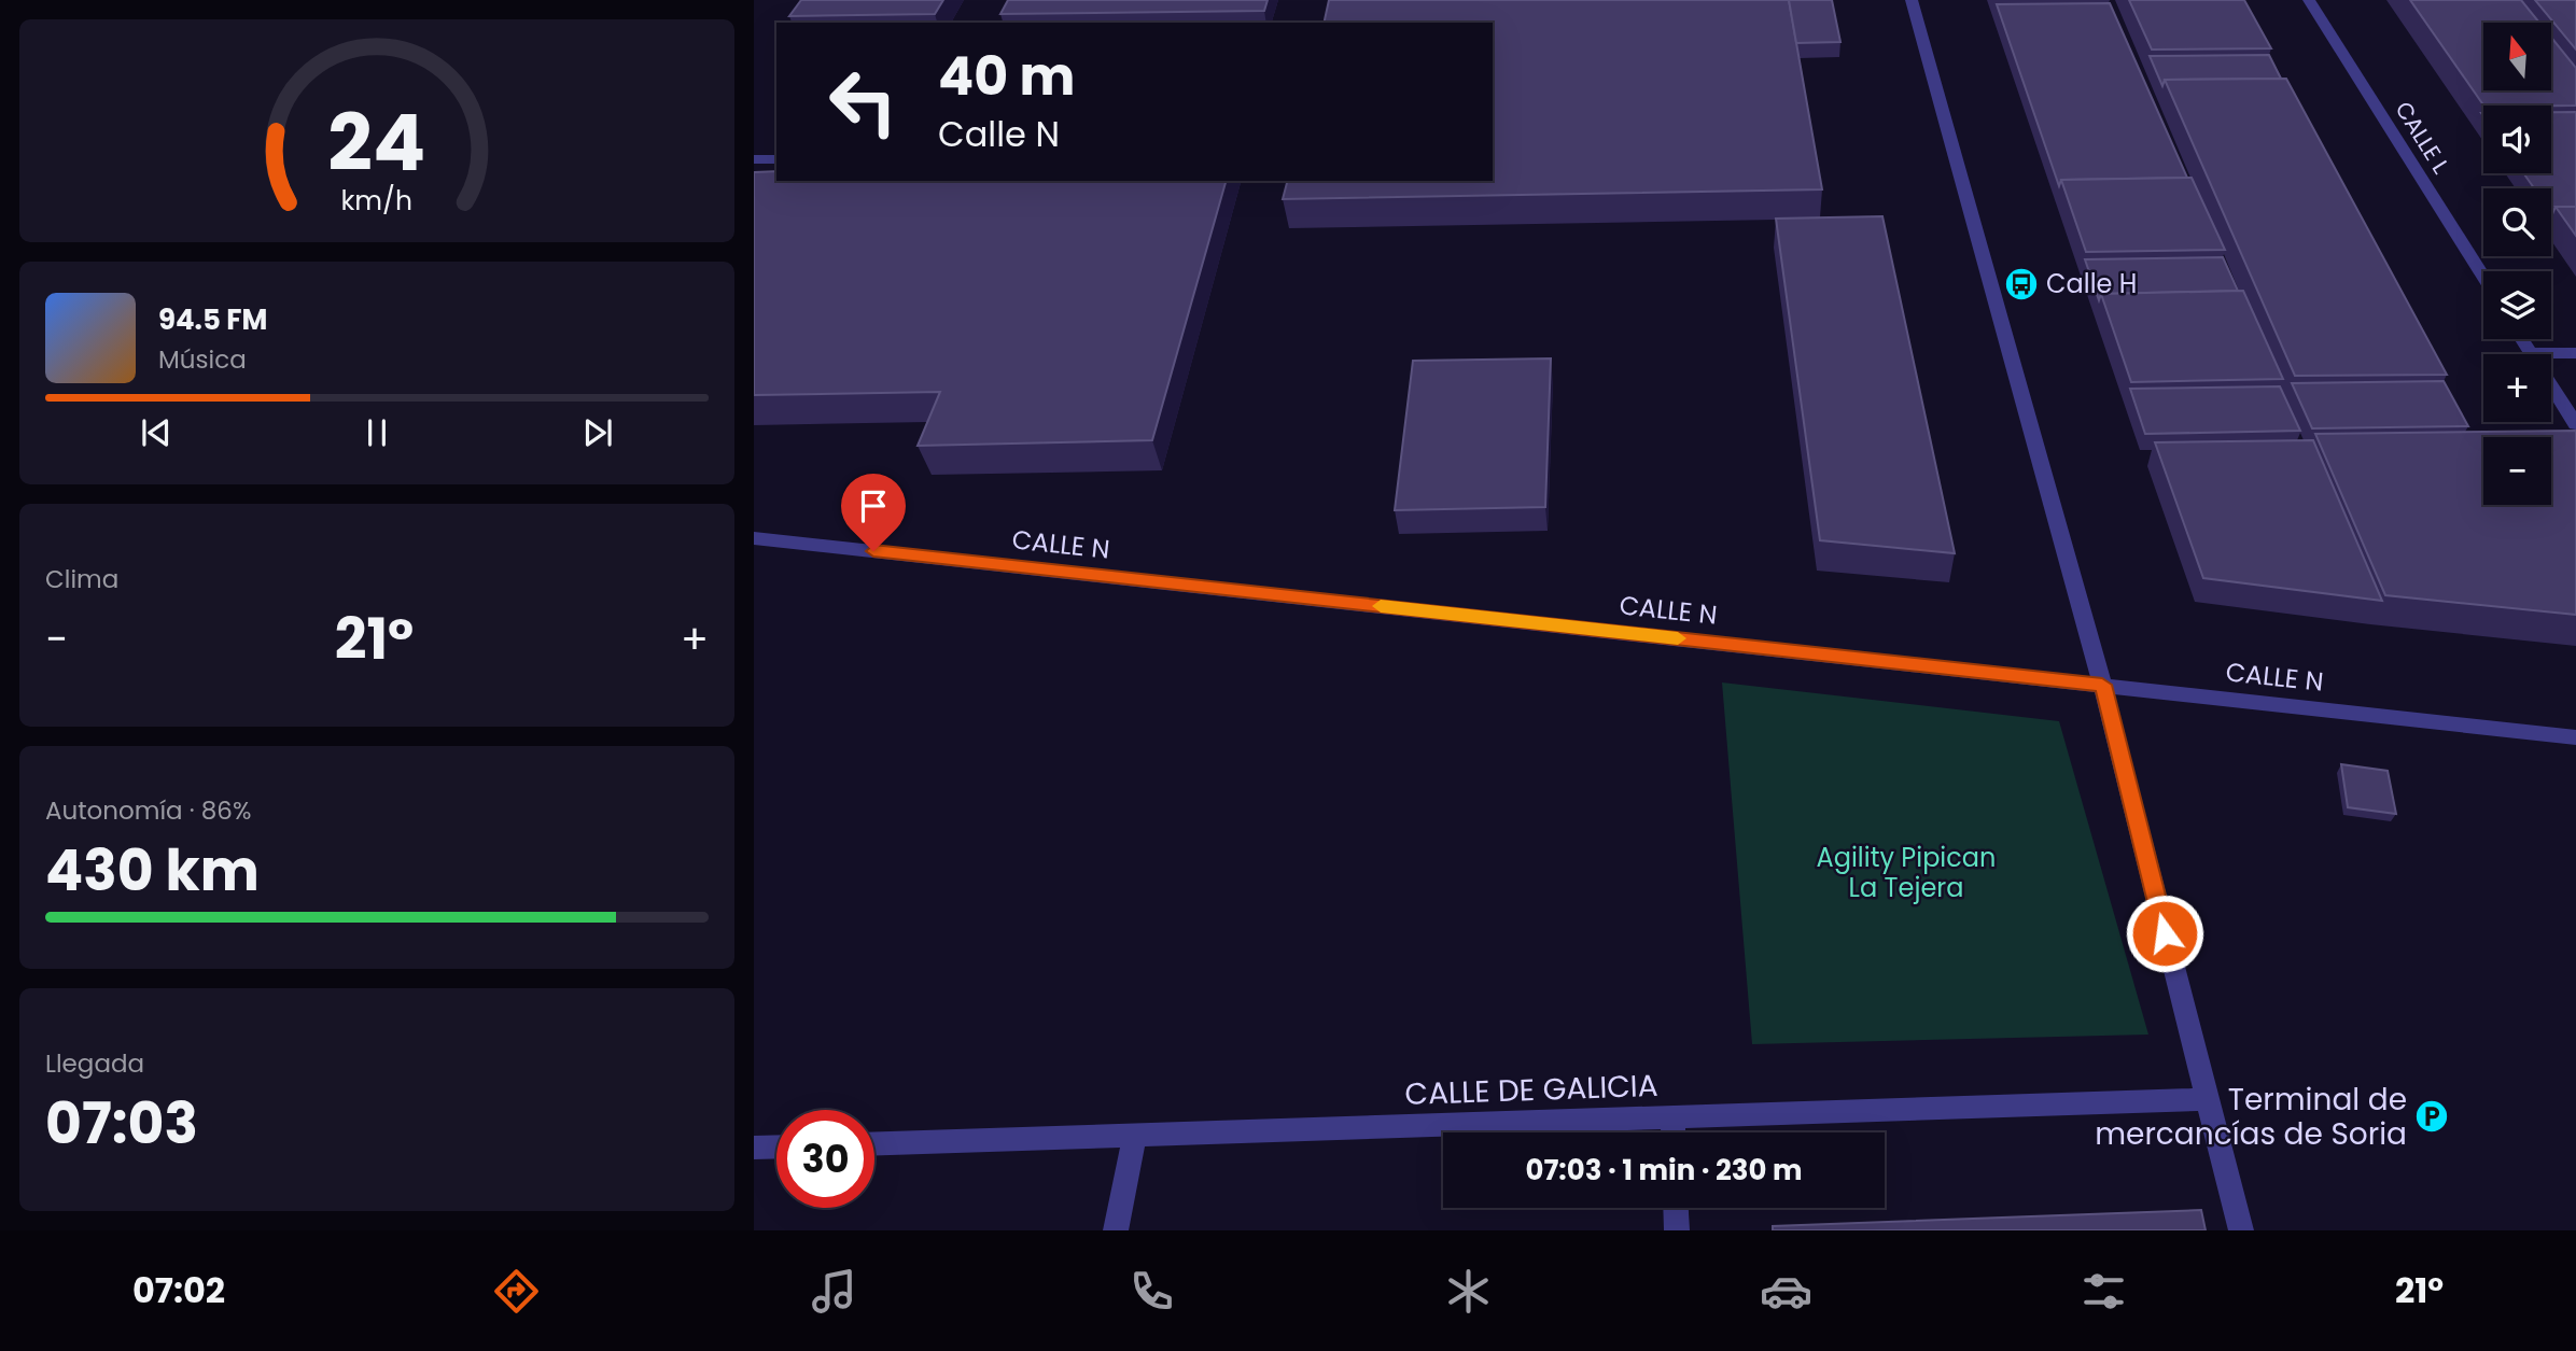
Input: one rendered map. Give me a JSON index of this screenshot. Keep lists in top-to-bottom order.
{
  "streets": {
    "street": ["CALLE L", "CALLE N", "CALLE DE GALICIA"]
  },
  "parks": ["Agility Pipican La Tejera"],
  "places": {
    "bus stop": ["Calle H"],
    "parking": ["Terminal de mercancías de Soria"]
  },
  "north": "top",
  "page": {
    "map_buttons": ["+", "−"],
    "turn": ["40 m", "Calle N"],
    "song": ["94.5 FM", "Música"],
    "tile": [
      "Clima",
      ["Autonomía · 86%", "430 km"],
      ["Llegada", "07:03"]
    ],
    "heat": ["−", "21°", "+"],
    "limit": "30",
    "trip": "07:03 · 1 min · 230 m",
    "tabs": ["07:02", "21°"],
    "gauge": ["24", "km/h"]
  }
}
